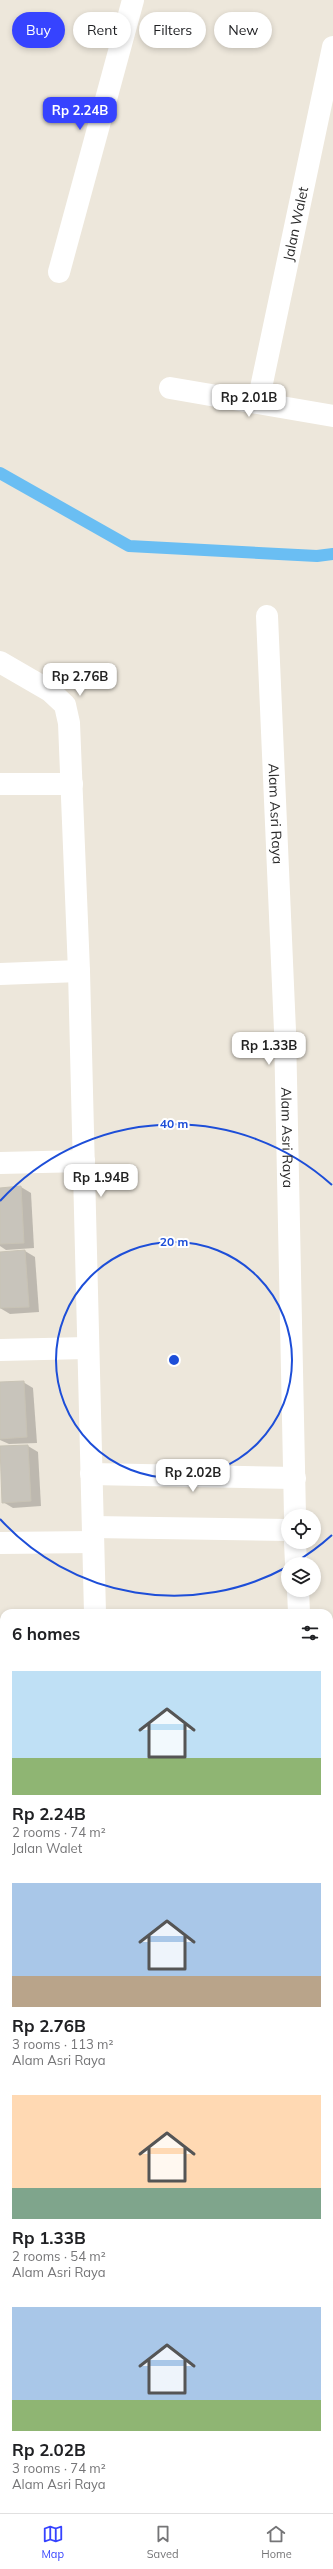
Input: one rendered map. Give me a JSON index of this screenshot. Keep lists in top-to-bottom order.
{
  "streets": {
    "street": ["Jalan Walet", "Alam Asri Raya"]
  },
  "page": {
    "chip": [
      "Buy",
      "Rent",
      "Filters",
      "New"
    ],
    "price": [
      "Rp 2.24B",
      "Rp 2.01B",
      "Rp 2.76B",
      "Rp 1.33B",
      "Rp 1.94B",
      "Rp 2.02B"
    ],
    "heading": "6 homes",
    "list": [
      {
        "name": "Rp 2.24B",
        "note": "2 rooms · 74 m² · Jalan Walet"
      },
      {
        "name": "Rp 2.76B",
        "note": "3 rooms · 113 m² · Alam Asri Raya"
      },
      {
        "name": "Rp 1.33B",
        "note": "2 rooms · 54 m² · Alam Asri Raya"
      },
      {
        "name": "Rp 2.02B",
        "note": "3 rooms · 74 m² · Alam Asri Raya"
      }
    ],
    "tabs": ["Map", "Saved", "Home"]
  },
  "rings": ["40 m", "20 m"]
}
